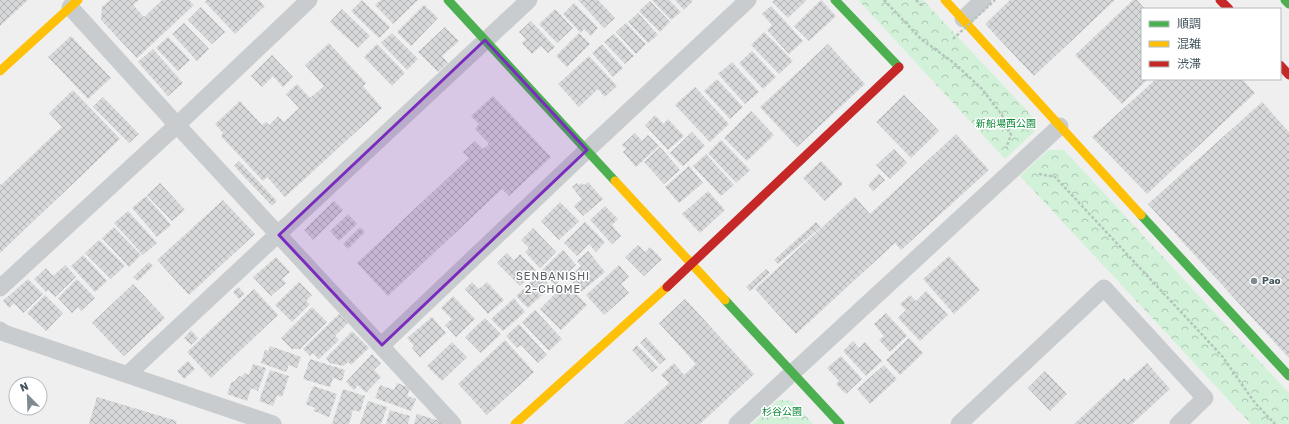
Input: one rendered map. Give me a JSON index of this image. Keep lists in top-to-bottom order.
{
  "districts": ["SENBANISHI 2-CHOME"],
  "parks": ["新船場西公園", "杉谷公園"],
  "places": ["Pao"],
  "legend": ["順調", "混雑", "渋滞"],
  "north": "top left"
}
